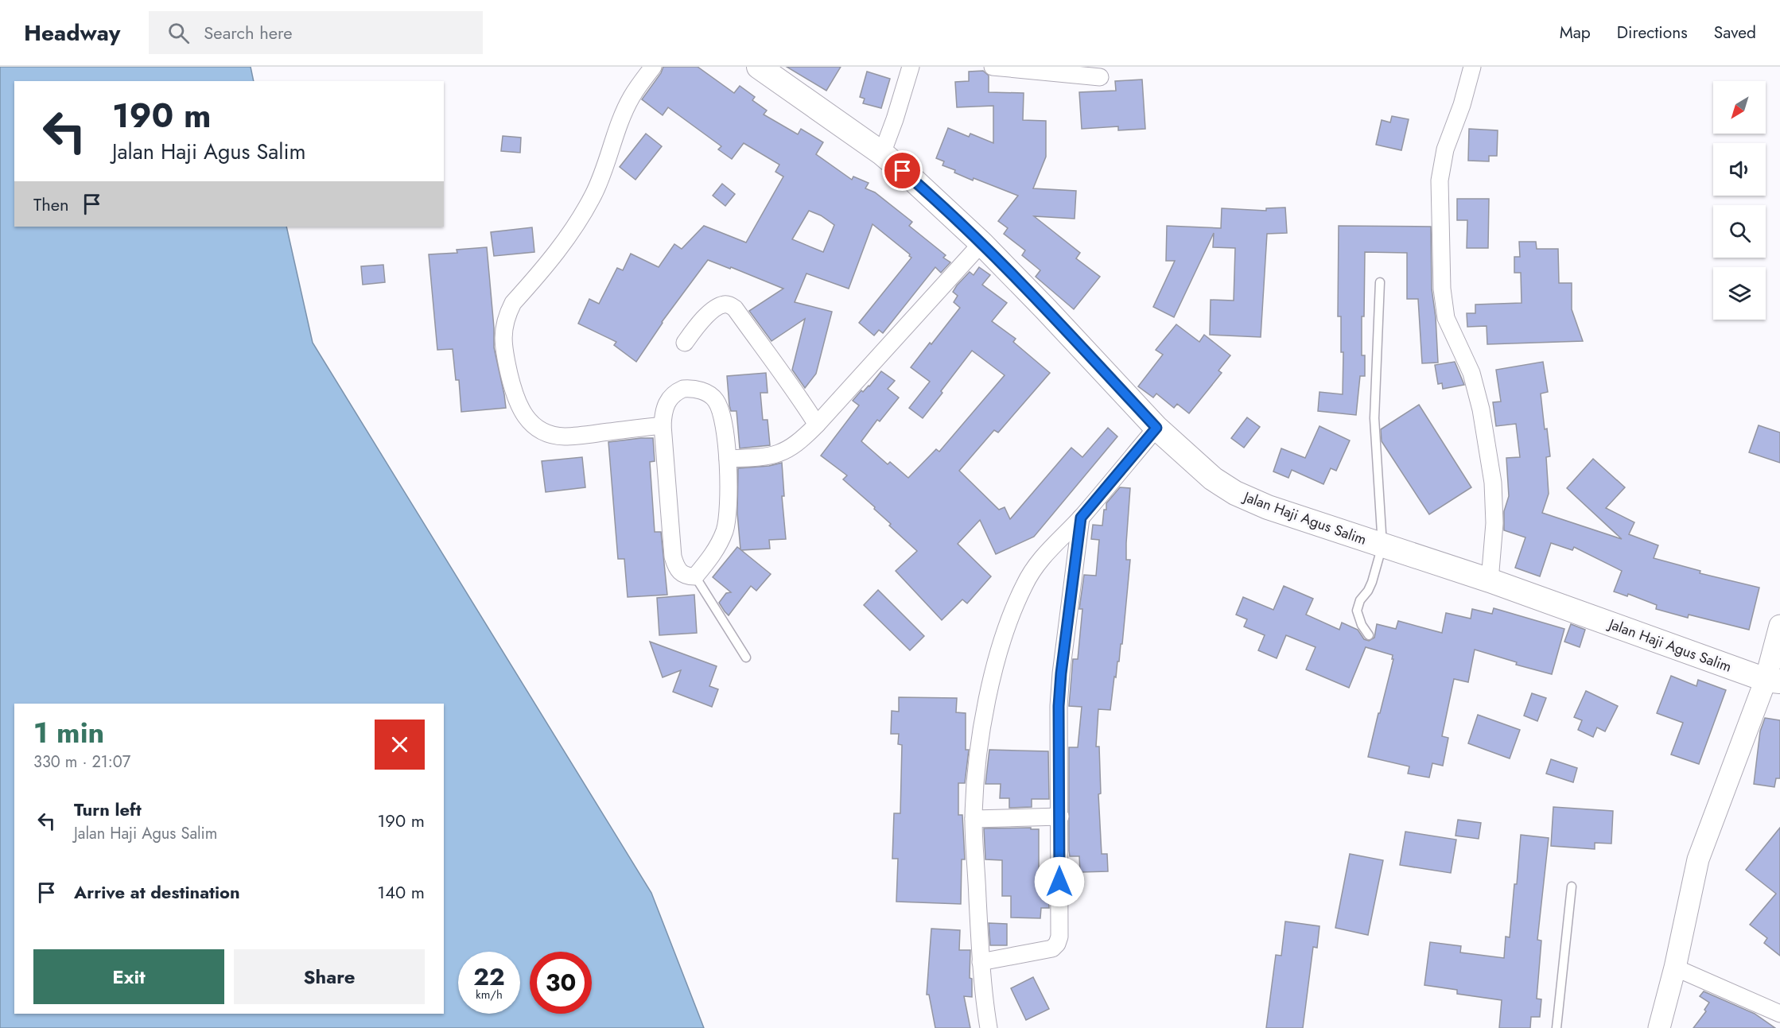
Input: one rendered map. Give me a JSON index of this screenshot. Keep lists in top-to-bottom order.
{
  "streets": {
    "main road": ["Jalan Haji Agus Salim"]
  },
  "north": "bottom left",
  "page": {
    "header": "Headway",
    "search": "Search here",
    "nav": ["Map", "Directions", "Saved"],
    "turn": ["190 m", "Jalan Haji Agus Salim"],
    "then": "Then",
    "heading": ["1 min", "330 m · 21:07"],
    "list": [
      {
        "name": "Turn left",
        "note": "Jalan Haji Agus Salim",
        "value": "190 m"
      },
      {
        "name": "Arrive at destination",
        "value": "140 m"
      }
    ],
    "buttons": ["Exit", "Share"],
    "speed": "22 km/h",
    "limit": "30"
  }
}
